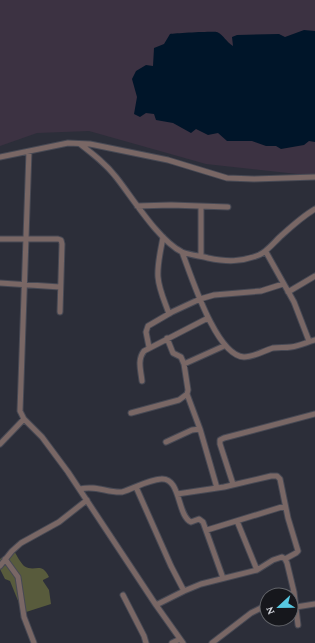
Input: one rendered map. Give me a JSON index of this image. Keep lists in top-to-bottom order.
{
  "north": "left"
}
